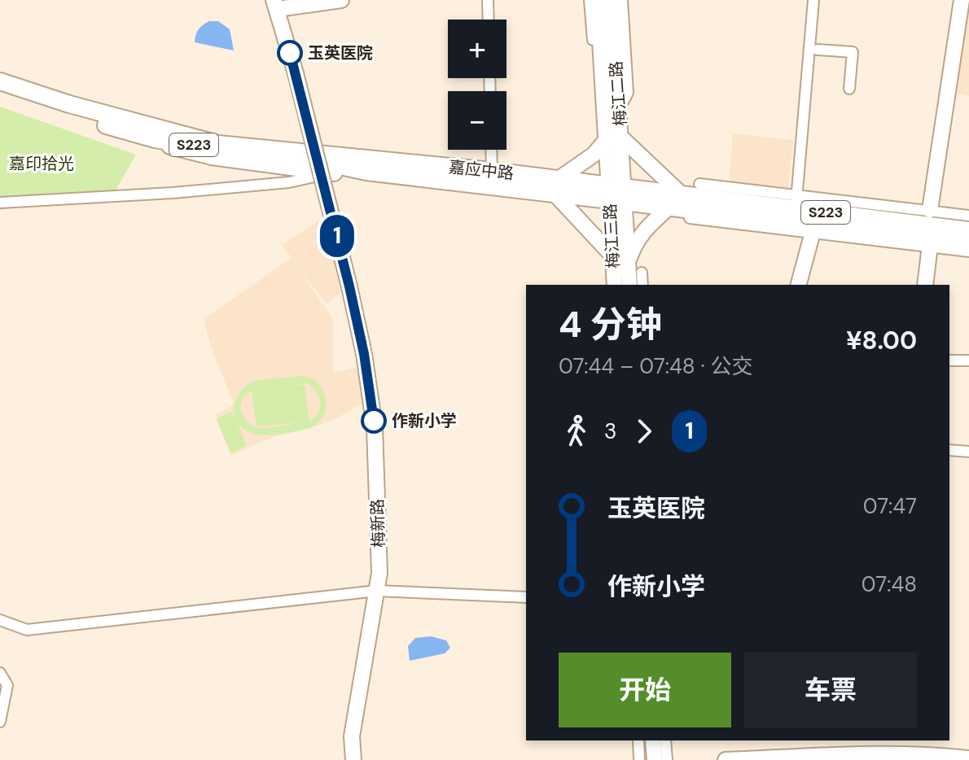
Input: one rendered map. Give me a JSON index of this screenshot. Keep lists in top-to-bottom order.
{
  "streets": {
    "main road": ["S223", "嘉应中路"],
    "street": ["梅江二路", "梅江三路", "梅新路"]
  },
  "crossings": [
    ["梅江二路", "嘉应中路"],
    ["梅江二路", "梅江三路"],
    ["S223", "嘉应中路"],
    ["嘉应中路", "梅江三路"]
  ],
  "parks": ["嘉印拾光"],
  "places": ["玉英医院", "作新小学"],
  "lines": ["bus line 1"],
  "page": {
    "on_map": "1",
    "map_buttons": ["+", "−"],
    "heading": ["4 分钟", "07:44 – 07:48 · 公交", "¥8.00"],
    "legs": ["3", "1"],
    "list": [
      {
        "name": "玉英医院",
        "value": "07:47"
      },
      {
        "name": "作新小学",
        "value": "07:48"
      }
    ],
    "buttons": ["开始", "车票"]
  }
}
